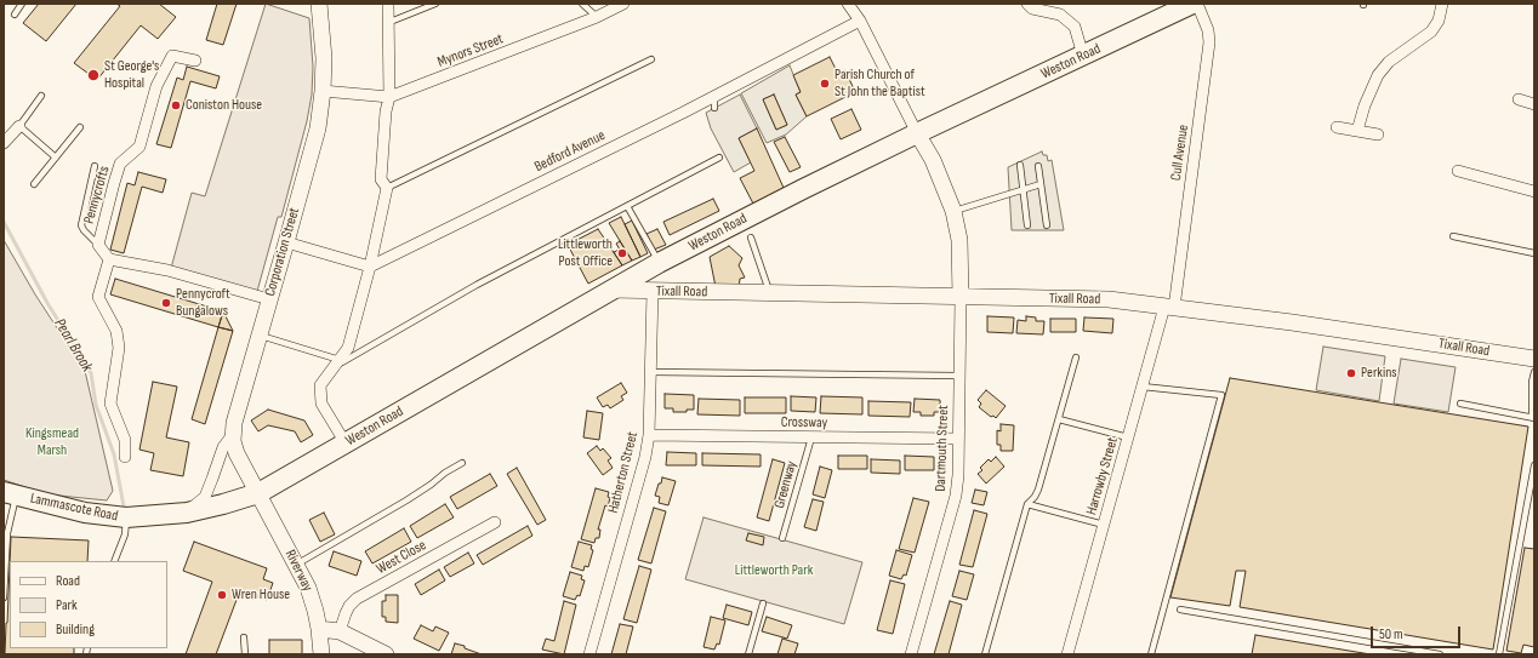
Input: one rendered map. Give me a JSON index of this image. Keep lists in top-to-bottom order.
{
  "streets": {
    "highway": ["Weston Road", "Lammascote Road"],
    "street": [
      "Mynors Street",
      "Bedford Avenue",
      "Cull Avenue",
      "Pennycrofts",
      "Corporation Street",
      "Tixall Road",
      "Crossway",
      "Dartmouth Street",
      "Hatherton Street",
      "Harrowby Street",
      "West Close",
      "Riverway"
    ],
    "lane": ["Greenway"]
  },
  "crossings": [
    ["Mynors Street", "Corporation Street"],
    ["Weston Road", "Corporation Street"],
    ["Weston Road", "Tixall Road"],
    ["Weston Road", "Lammascote Road"],
    ["Weston Road", "Riverway"],
    ["Cull Avenue", "Tixall Road"],
    ["Cull Avenue", "Harrowby Street"],
    ["Corporation Street", "Lammascote Road"],
    ["Corporation Street", "Riverway"],
    ["Tixall Road", "Dartmouth Street"],
    ["Tixall Road", "Hatherton Street"],
    ["Tixall Road", "Harrowby Street"],
    ["Crossway", "Dartmouth Street"],
    ["Crossway", "Hatherton Street"],
    ["Crossway", "Greenway"],
    ["Lammascote Road", "Riverway"]
  ],
  "water": ["Pearl Brook"],
  "parks": ["Kingsmead Marsh", "Littleworth Park"],
  "places": [
    "St George's Hospital",
    "Parish Church of St John the Baptist",
    "Coniston House",
    "Littleworth Post Office",
    "Pennycroft Bungalows",
    "Perkins",
    "Wren House"
  ],
  "legend": ["Road", "Park", "Building"],
  "scale_bar": "50 m"
}
